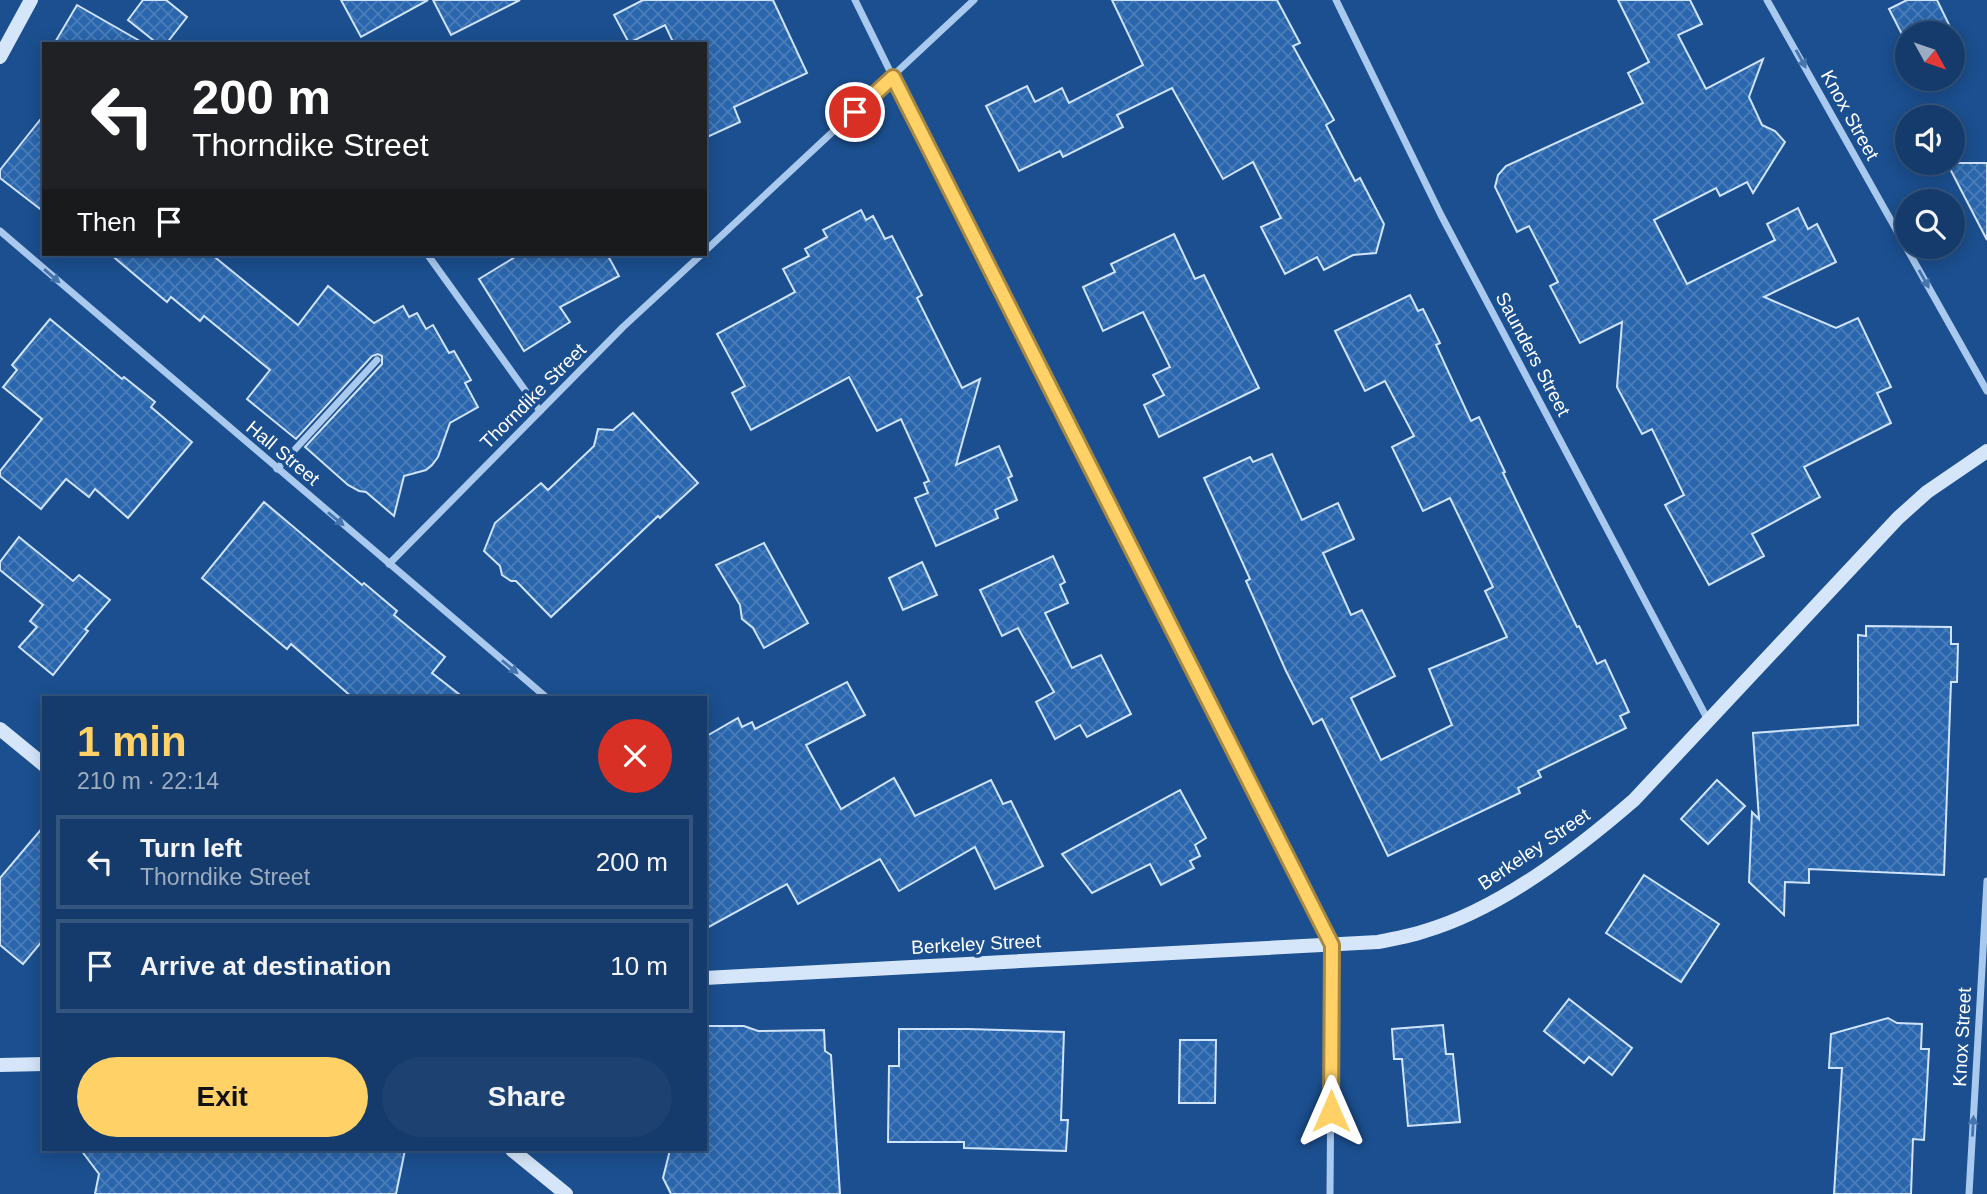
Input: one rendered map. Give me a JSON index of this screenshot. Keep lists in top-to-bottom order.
{
  "streets": {
    "street": [
      "Knox Street",
      "Saunders Street",
      "Thorndike Street",
      "Hall Street",
      "Berkeley Street"
    ]
  },
  "crossings": [
    ["Saunders Street", "Berkeley Street"],
    ["Thorndike Street", "Hall Street"]
  ],
  "one_way": ["Hall Street"],
  "north": "bottom right",
  "page": {
    "turn": ["200 m", "Thorndike Street"],
    "then": "Then",
    "heading": ["1 min", "210 m · 22:14"],
    "list": [
      {
        "name": "Turn left",
        "note": "Thorndike Street",
        "value": "200 m"
      },
      {
        "name": "Arrive at destination",
        "value": "10 m"
      }
    ],
    "buttons": ["Exit", "Share"]
  }
}
